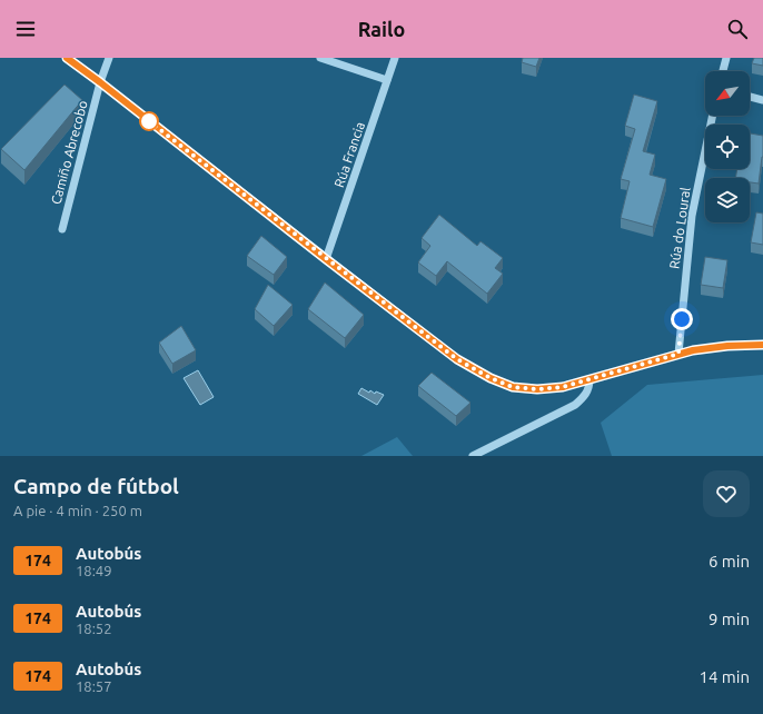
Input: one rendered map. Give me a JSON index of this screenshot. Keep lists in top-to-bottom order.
{
  "streets": {
    "street": ["Camiño Abrecobo", "Rúa Francia", "Rúa do Loural"]
  },
  "lines": ["bus line 174"],
  "north": "bottom left",
  "page": {
    "header": "Railo",
    "heading": ["Campo de fútbol", "A pie · 4 min · 250 m"],
    "list": [
      {
        "mark": "174",
        "name": "Autobús",
        "note": "18:49",
        "value": "6 min"
      },
      {
        "mark": "174",
        "name": "Autobús",
        "note": "18:52",
        "value": "9 min"
      },
      {
        "mark": "174",
        "name": "Autobús",
        "note": "18:57",
        "value": "14 min"
      }
    ]
  }
}
